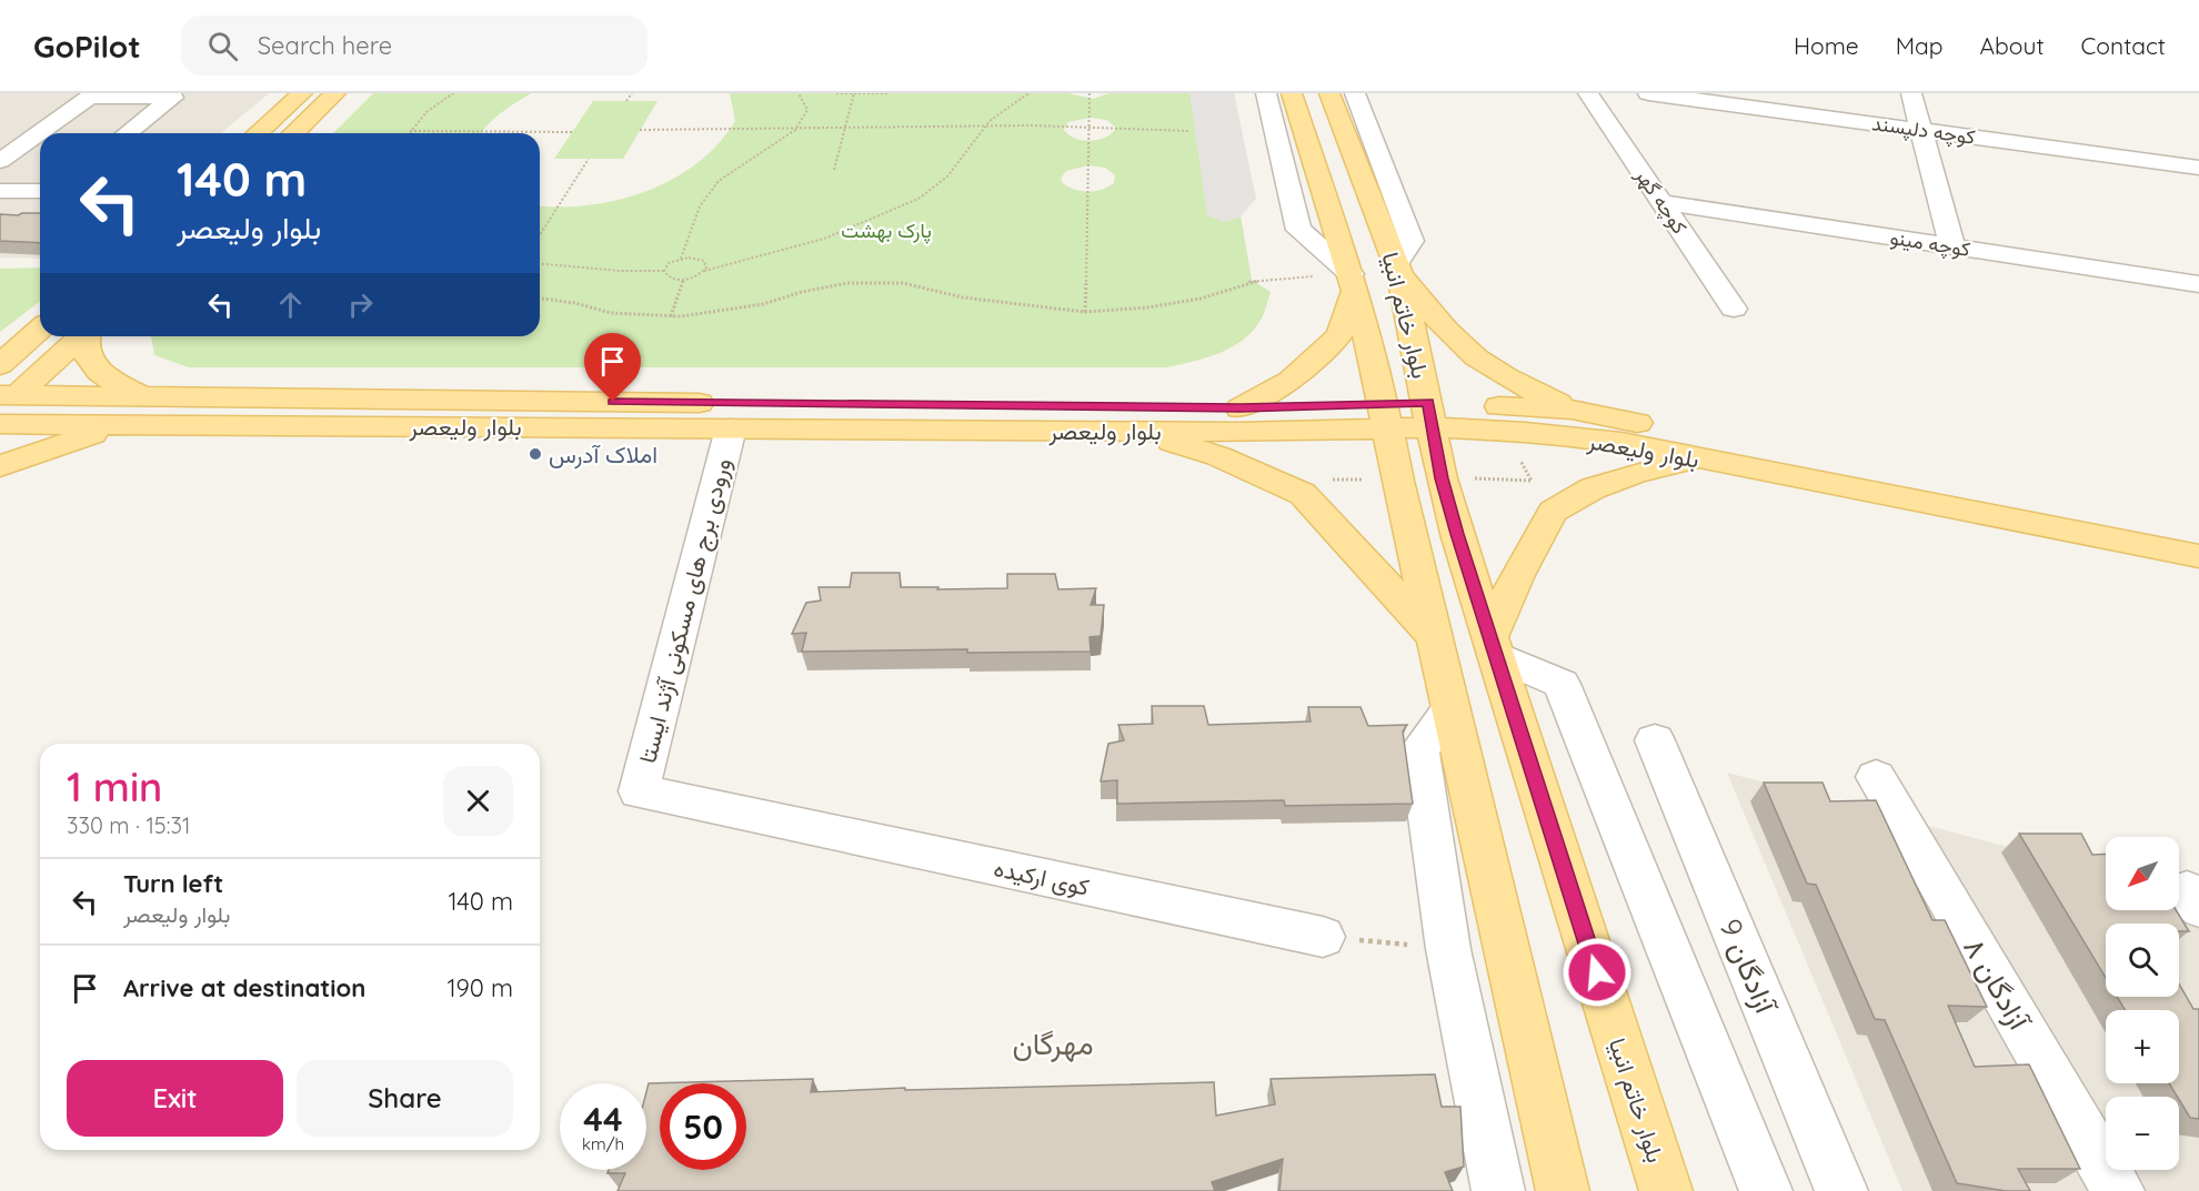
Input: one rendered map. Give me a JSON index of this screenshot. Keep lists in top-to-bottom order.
{
  "streets": {
    "main road": ["بلوار خاتم انبیا", "بلوار ولیعصر"],
    "street": [
      "کوچه دلپسند",
      "کوچه گهر",
      "کوچه مینو",
      "ورودی برج های مسکونی آژند ایستا",
      "کوی ارکیده",
      "آزادگان 9",
      "آزادگان ۸"
    ]
  },
  "crossings": [
    ["کوچه گهر", "کوچه مینو"],
    ["بلوار خاتم انبیا", "بلوار ولیعصر"],
    ["بلوار ولیعصر", "ورودی برج های مسکونی آژند ایستا"],
    ["ورودی برج های مسکونی آژند ایستا", "کوی ارکیده"]
  ],
  "districts": ["مهرگان"],
  "parks": ["پارک بهشت"],
  "places": ["املاک آدرس"],
  "north": "bottom left",
  "page": {
    "header": "GoPilot",
    "search": "Search here",
    "nav": [
      "Home",
      "Map",
      "About",
      "Contact"
    ],
    "turn": ["140 m", "بلوار ولیعصر"],
    "heading": ["1 min", "330 m · 15:31"],
    "map_buttons": ["+", "−"],
    "list": [
      {
        "name": "Turn left",
        "note": "بلوار ولیعصر",
        "value": "140 m"
      },
      {
        "name": "Arrive at destination",
        "value": "190 m"
      }
    ],
    "buttons": ["Exit", "Share"],
    "speed": "44 km/h",
    "limit": "50"
  }
}
